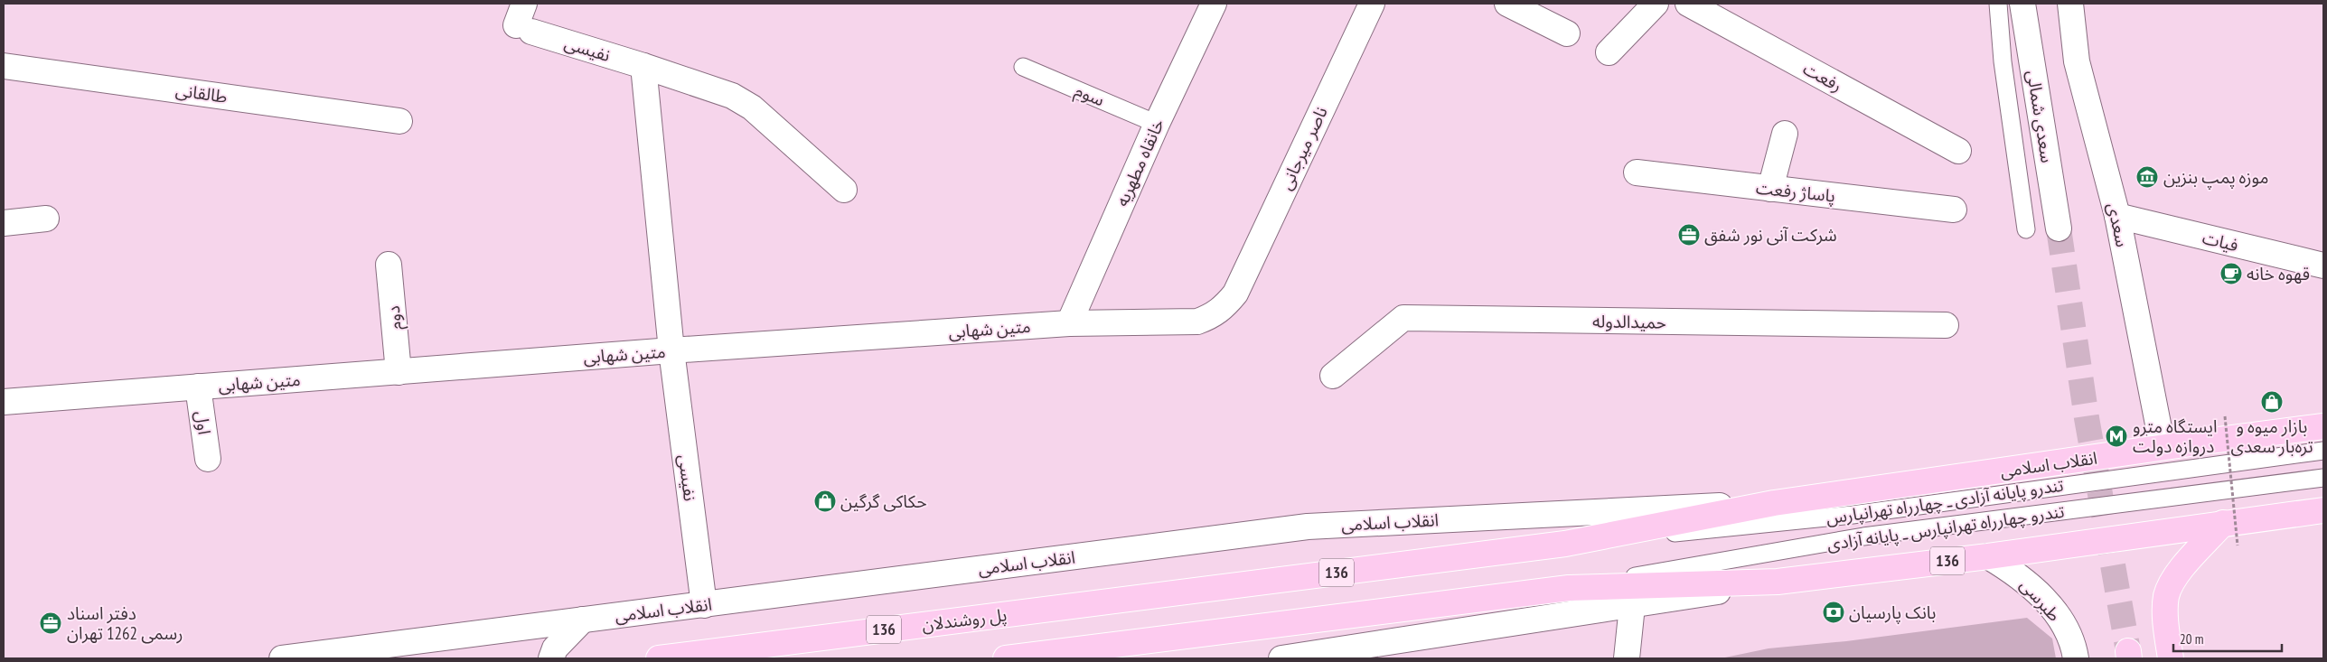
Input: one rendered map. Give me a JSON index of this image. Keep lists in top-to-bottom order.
{
  "streets": {
    "main road": ["انقلاب اسلامی", "136", "پل روشندلان"],
    "street": [
      "نفیسی",
      "رفعت",
      "طالقانی",
      "سعدی شمالی",
      "ناصر میرجانی",
      "خانقاه مطهریه",
      "پاساژ رفعت",
      "سعدی",
      "فیات",
      "دوم",
      "حمیدالدوله",
      "متین شهابی",
      "اول",
      "طبرسی"
    ],
    "lane": ["سوم", "تندرو پایانه آزادی ـ چهارراه تهرانپارس", "تندرو چهارراه تهرانپارس ـ پایانه آزادی"]
  },
  "crossings": [
    ["نفیسی", "متین شهابی"],
    ["نفیسی", "انقلاب اسلامی"],
    ["سوم", "خانقاه مطهریه"],
    ["ناصر میرجانی", "متین شهابی"],
    ["خانقاه مطهریه", "متین شهابی"],
    ["سعدی", "فیات"],
    ["سعدی", "انقلاب اسلامی"],
    ["دوم", "متین شهابی"],
    ["متین شهابی", "اول"],
    ["انقلاب اسلامی", "تندرو پایانه آزادی ـ چهارراه تهرانپارس"],
    ["انقلاب اسلامی", "پل روشندلان"],
    ["تندرو چهارراه تهرانپارس ـ پایانه آزادی", "136"],
    ["136", "طبرسی"]
  ],
  "places": {
    "museum": ["موزه پمپ بنزین"],
    "office": ["شرکت آنی نور شفق", "دفتر اسناد رسمی 1262 تهران"],
    "cafe": ["قهوه خانه"],
    "shop": ["بازار میوه و تره‌بار سعدی", "حکاکی گرگین"],
    "metro station": ["ایستگاه مترو دروازه دولت"],
    "bank": ["بانک پارسیان"]
  },
  "scale_bar": "20 m"
}
